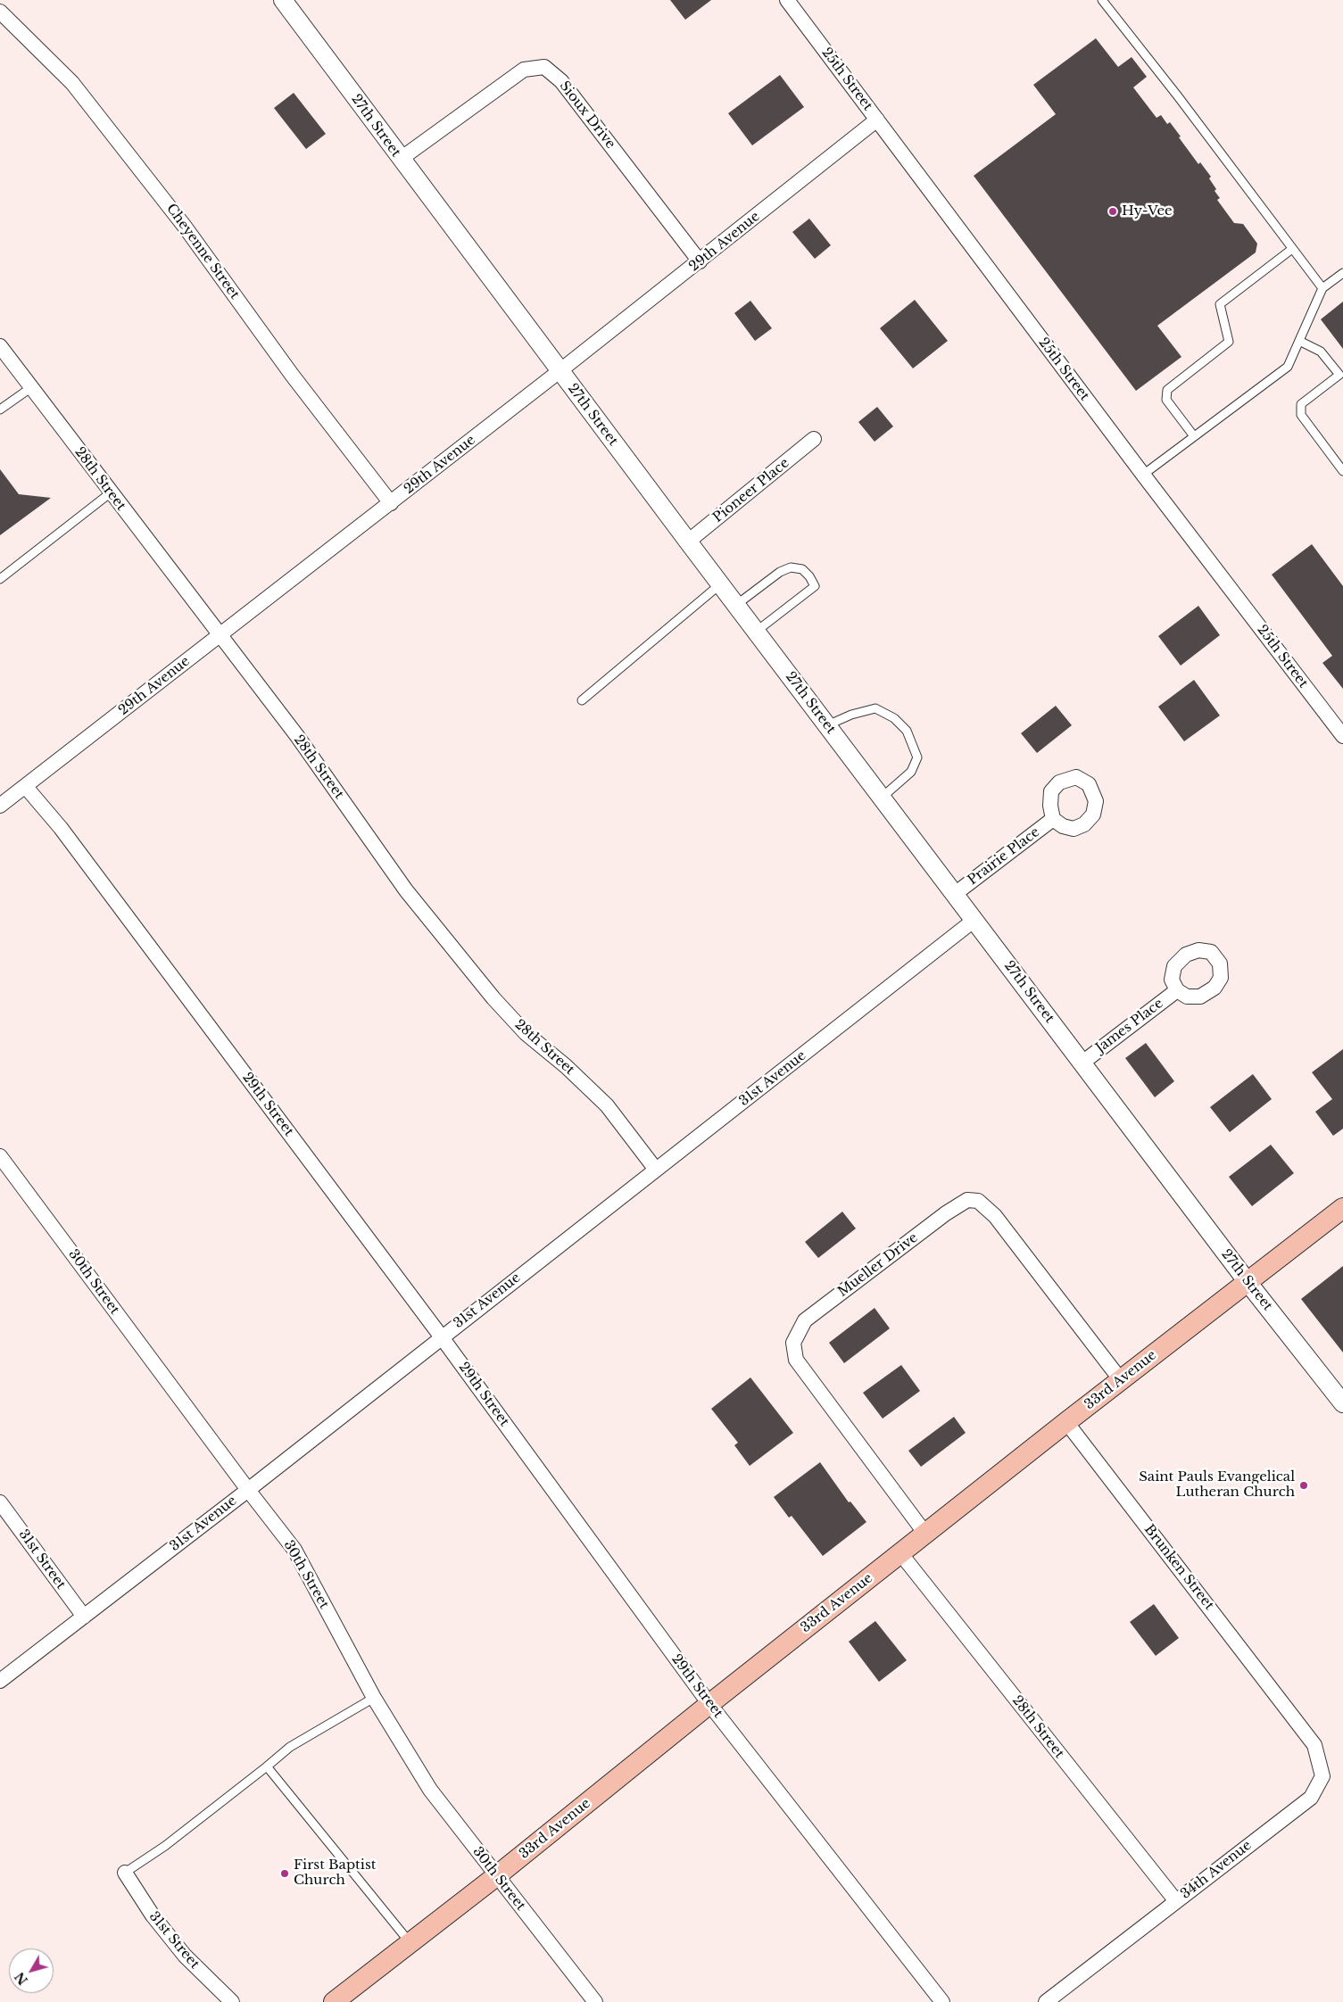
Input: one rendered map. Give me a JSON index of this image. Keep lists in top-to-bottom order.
{
  "streets": {
    "main road": ["33rd Avenue"],
    "street": [
      "25th Street",
      "Sioux Drive",
      "27th Street",
      "29th Avenue",
      "Cheyenne Street",
      "28th Street",
      "Pioneer Place",
      "Prairie Place",
      "James Place",
      "31st Avenue",
      "29th Street",
      "Mueller Drive",
      "30th Street",
      "31st Street",
      "Brunken Street",
      "34th Avenue"
    ]
  },
  "crossings": [
    ["25th Street", "29th Avenue"],
    ["Sioux Drive", "27th Street"],
    ["Sioux Drive", "29th Avenue"],
    ["27th Street", "29th Avenue"],
    ["27th Street", "Pioneer Place"],
    ["27th Street", "Prairie Place"],
    ["27th Street", "James Place"],
    ["27th Street", "31st Avenue"],
    ["27th Street", "33rd Avenue"],
    ["29th Avenue", "Cheyenne Street"],
    ["29th Avenue", "28th Street"],
    ["29th Avenue", "29th Street"],
    ["28th Street", "31st Avenue"],
    ["28th Street", "33rd Avenue"],
    ["28th Street", "34th Avenue"],
    ["31st Avenue", "29th Street"],
    ["31st Avenue", "30th Street"],
    ["31st Avenue", "31st Street"],
    ["29th Street", "33rd Avenue"],
    ["Mueller Drive", "33rd Avenue"],
    ["30th Street", "33rd Avenue"],
    ["33rd Avenue", "Brunken Street"],
    ["Brunken Street", "34th Avenue"]
  ],
  "places": ["Hy-Vee", "Saint Pauls Evangelical Lutheran Church", "First Baptist Church"],
  "north": "bottom left"
}
